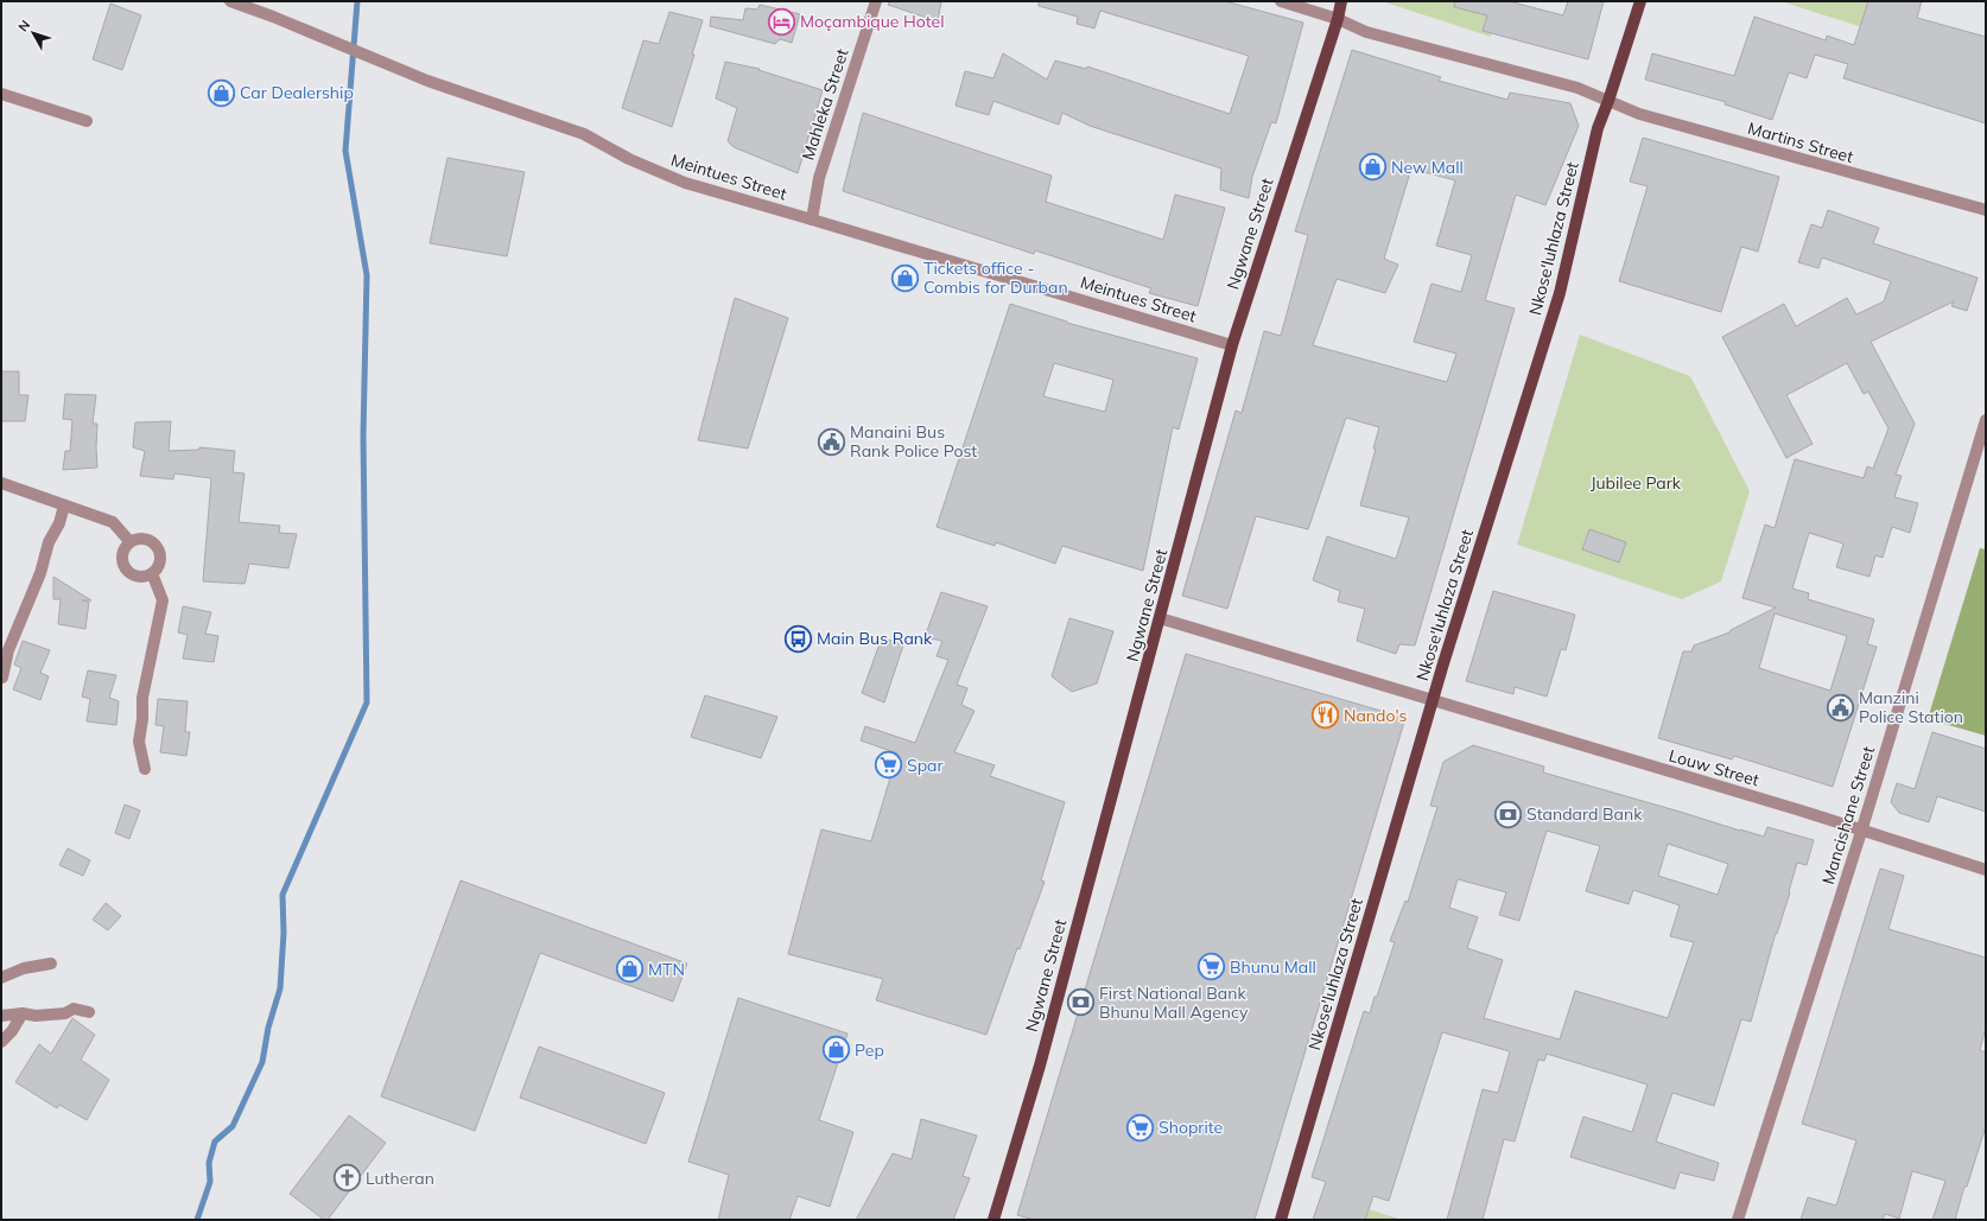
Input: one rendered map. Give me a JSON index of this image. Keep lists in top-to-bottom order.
{
  "streets": {
    "main road": ["Ngwane Street", "Nkose'luhlaza Street"],
    "street": [
      "Mahleka Street",
      "Martins Street",
      "Meintues Street",
      "Louw Street",
      "Mancishane Street"
    ]
  },
  "crossings": [
    ["Mahleka Street", "Meintues Street"],
    ["Martins Street", "Ngwane Street"],
    ["Martins Street", "Nkose'luhlaza Street"],
    ["Meintues Street", "Ngwane Street"],
    ["Ngwane Street", "Louw Street"],
    ["Nkose'luhlaza Street", "Louw Street"],
    ["Louw Street", "Mancishane Street"]
  ],
  "parks": ["Jubilee Park"],
  "places": {
    "hotel": ["Moçambique Hotel"],
    "shop": [
      "Car Dealership",
      "New Mall",
      "Tickets office - Combis for Durban",
      "MTN",
      "Pep"
    ],
    "public building": ["Manaini Bus Rank Police Post", "Manzini Police Station"],
    "bus stop": ["Main Bus Rank"],
    "restaurant": ["Nando's"],
    "supermarket": ["Spar", "Bhunu Mall", "Shoprite"],
    "bank": ["Standard Bank", "First National Bank Bhunu Mall Agency"],
    "church": ["Lutheran"]
  },
  "north": "top left"
}
